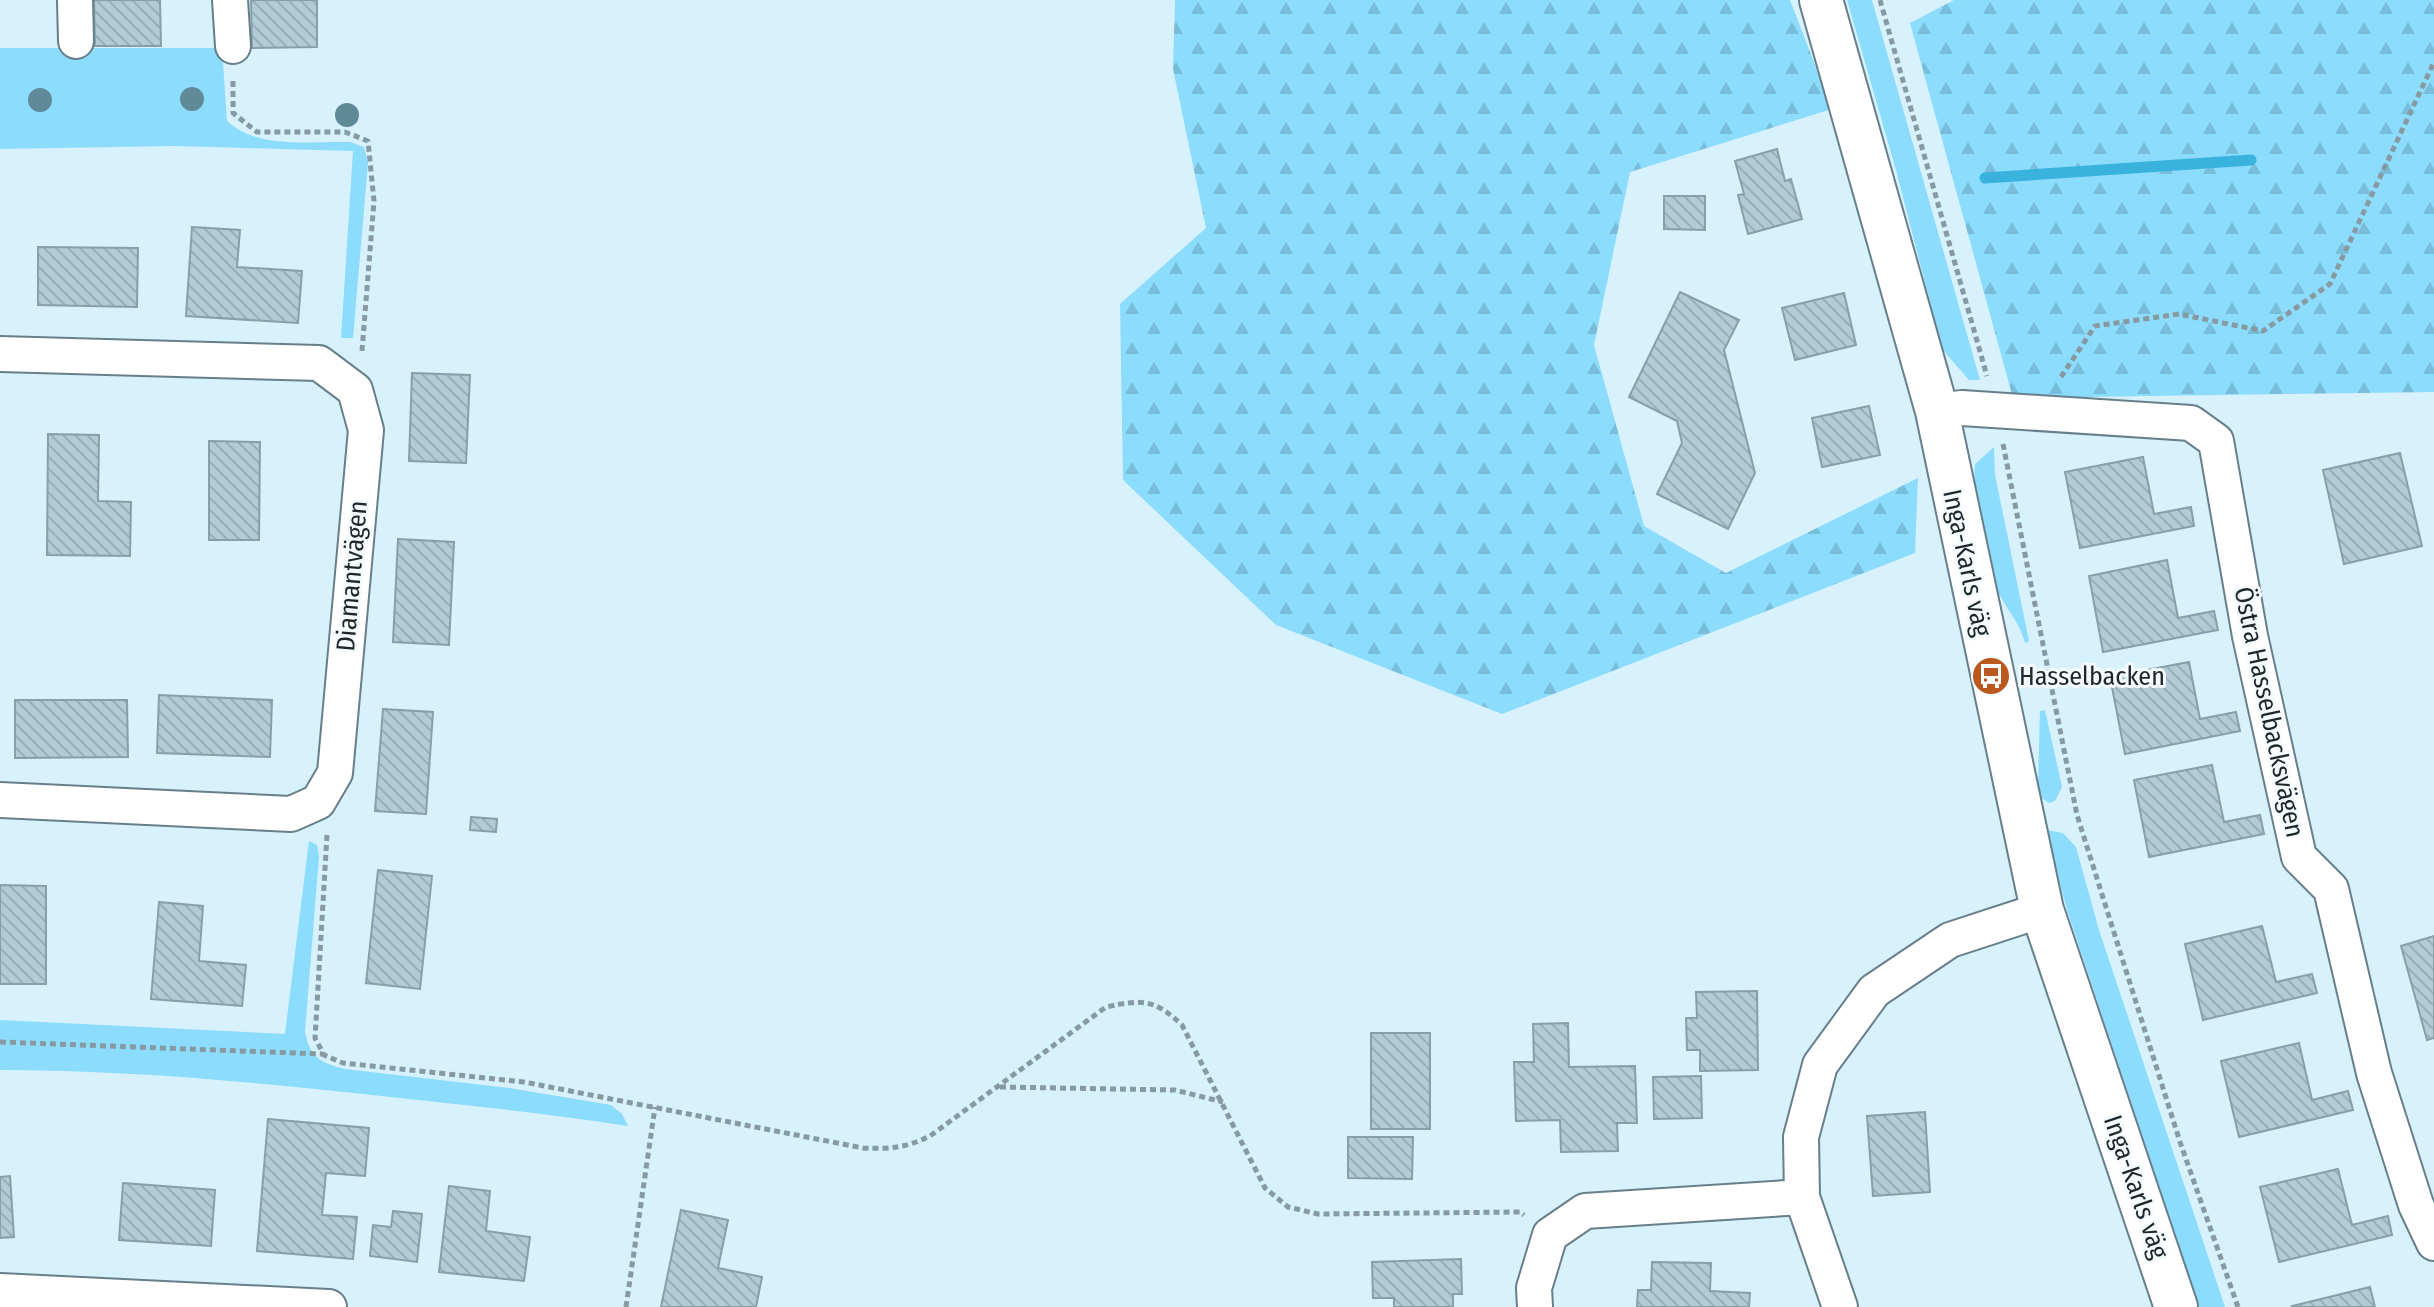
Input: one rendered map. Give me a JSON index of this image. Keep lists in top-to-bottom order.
{
  "streets": {
    "street": ["Inga-Karls väg", "Diamantvägen", "Östra Hasselbacksvägen"]
  },
  "crossings": [
    ["Inga-Karls väg", "Östra Hasselbacksvägen"]
  ],
  "places": {
    "bus stop": ["Hasselbacken"]
  }
}
